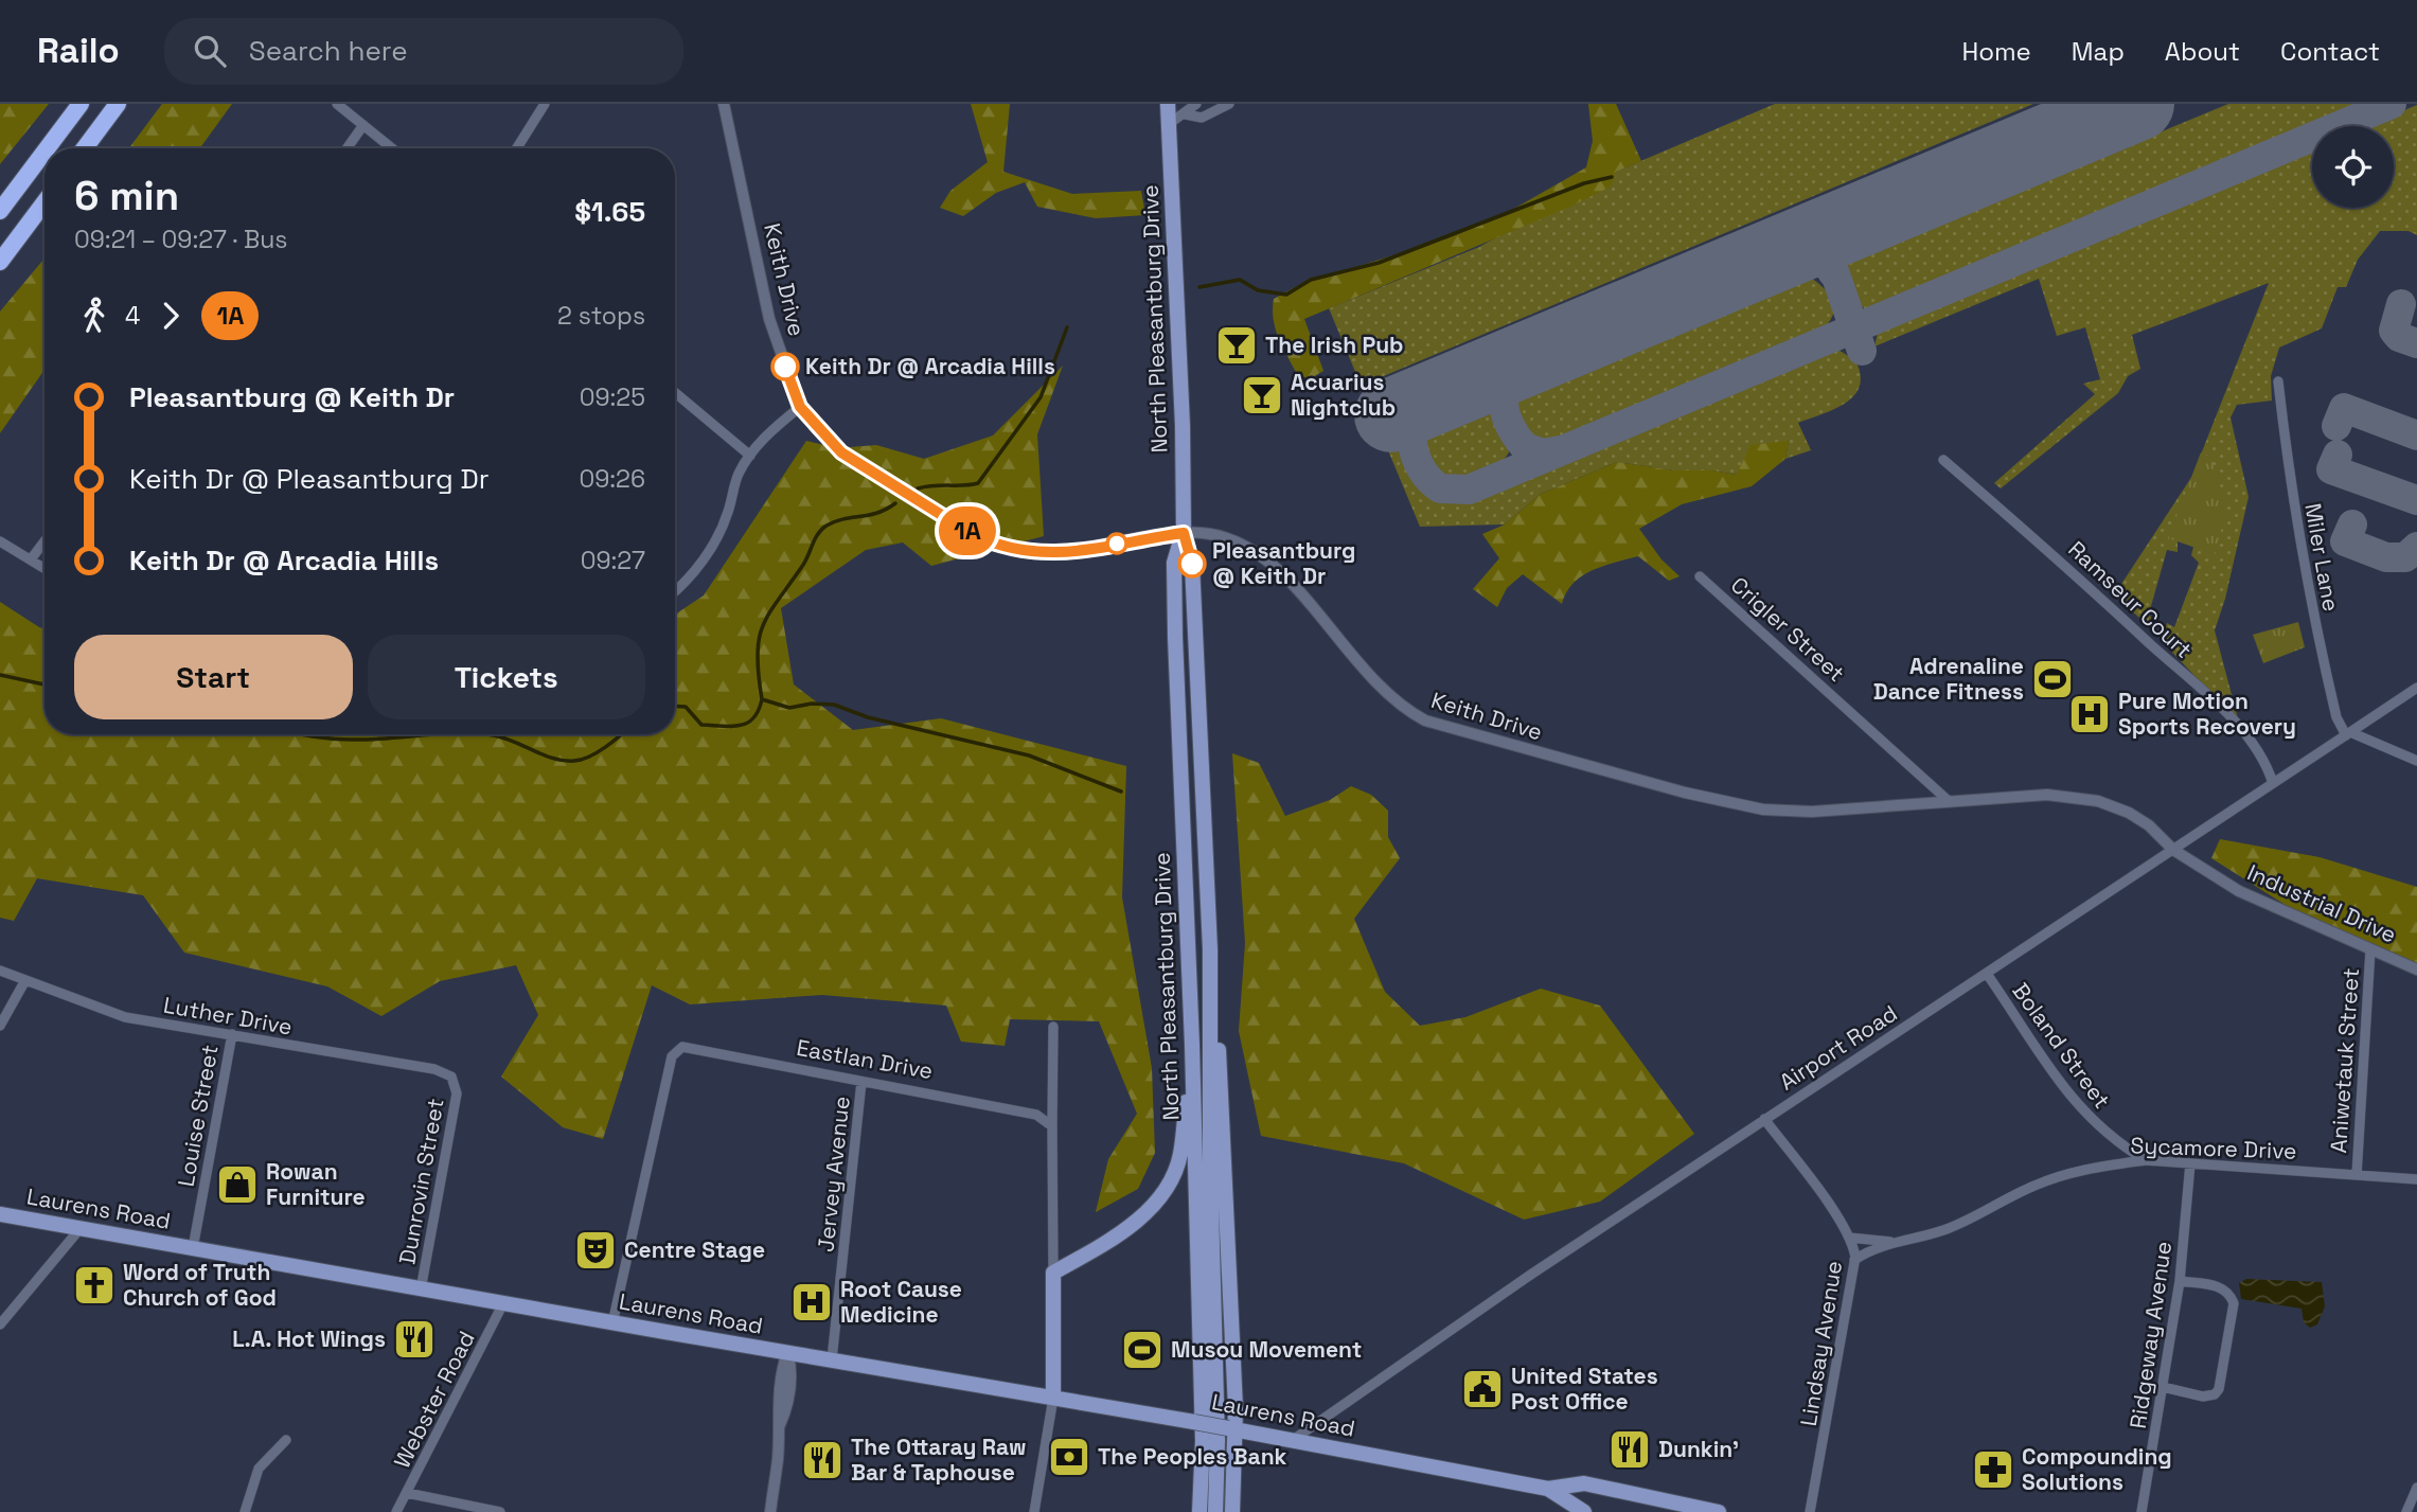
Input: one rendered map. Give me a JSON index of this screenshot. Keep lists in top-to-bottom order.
{
  "streets": {
    "main road": ["North Pleasantburg Drive", "Laurens Road"],
    "street": [
      "Keith Drive",
      "Miler Lane",
      "Ramseur Court",
      "Crigler Street",
      "Industrial Drive",
      "Luther Drive",
      "Boland Street",
      "Airport Road",
      "Eastlan Drive",
      "Aniwetauk Street",
      "Louise Street",
      "Sycamore Drive",
      "Jervey Avenue",
      "Dunrovin Street",
      "Ridgeway Avenue",
      "Lindsay Avenue",
      "Webster Road"
    ]
  },
  "crossings": [
    ["Keith Drive", "North Pleasantburg Drive"],
    ["Keith Drive", "Crigler Street"],
    ["Keith Drive", "Industrial Drive"],
    ["Keith Drive", "Airport Road"],
    ["Miler Lane", "Airport Road"],
    ["Ramseur Court", "Airport Road"],
    ["Industrial Drive", "Airport Road"],
    ["Industrial Drive", "Aniwetauk Street"],
    ["Luther Drive", "Louise Street"],
    ["Luther Drive", "Dunrovin Street"],
    ["Boland Street", "Airport Road"],
    ["Boland Street", "Sycamore Drive"],
    ["Airport Road", "Laurens Road"],
    ["Airport Road", "Lindsay Avenue"],
    ["Eastlan Drive", "Jervey Avenue"],
    ["Eastlan Drive", "Laurens Road"],
    ["Aniwetauk Street", "Sycamore Drive"],
    ["Louise Street", "Laurens Road"],
    ["Sycamore Drive", "Ridgeway Avenue"],
    ["Sycamore Drive", "Lindsay Avenue"],
    ["Jervey Avenue", "Laurens Road"],
    ["Dunrovin Street", "Laurens Road"],
    ["Laurens Road", "Webster Road"]
  ],
  "places": {
    "bar": ["The Irish Pub", "Acuarius Nightclub"],
    "other": ["Keith Dr @ Arcadia Hills", "Pleasantburg @ Keith Dr"],
    "sports": ["Adrenaline Dance Fitness", "Musou Movement"],
    "hospital": ["Pure Motion Sports Recovery", "Root Cause Medicine"],
    "shop": ["Rowan Furniture"],
    "theatre": ["Centre Stage"],
    "church": ["Word of Truth Church of God"],
    "restaurant": ["L.A. Hot Wings", "Dunkin'", "The Ottaray Raw Bar & Taphouse"],
    "public building": ["United States Post Office"],
    "bank": ["The Peoples Bank"],
    "pharmacy": ["Compounding Solutions"]
  },
  "lines": ["bus line 1A"],
  "page": {
    "header": "Railo",
    "search": "Search here",
    "nav": [
      "Home",
      "Map",
      "About",
      "Contact"
    ],
    "on_map": "1A",
    "heading": ["6 min", "09:21 – 09:27 · Bus", "$1.65"],
    "legs": ["4", "1A", "2 stops"],
    "list": [
      {
        "name": "Pleasantburg @ Keith Dr",
        "value": "09:25"
      },
      {
        "name": "Keith Dr @ Pleasantburg Dr",
        "value": "09:26"
      },
      {
        "name": "Keith Dr @ Arcadia Hills",
        "value": "09:27"
      }
    ],
    "buttons": ["Start", "Tickets"]
  }
}
